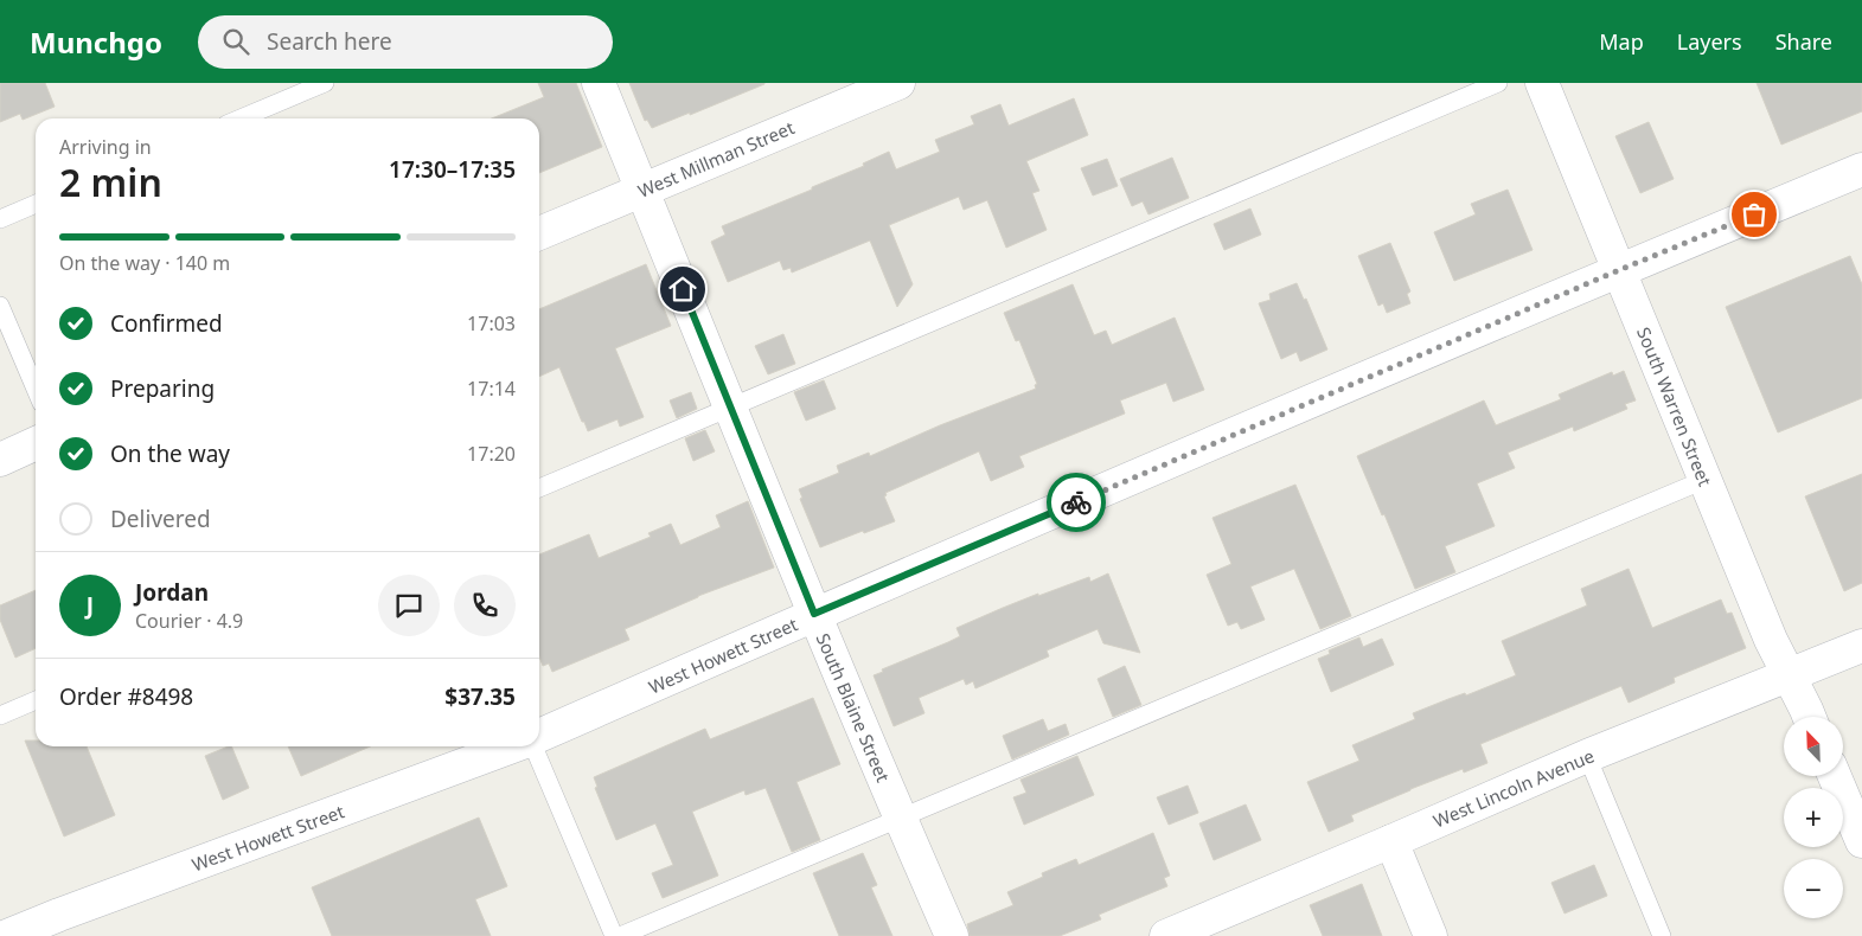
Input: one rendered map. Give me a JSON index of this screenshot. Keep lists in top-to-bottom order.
{
  "streets": {
    "main road": [
      "West Millman Street",
      "South Warren Street",
      "West Howett Street",
      "South Blaine Street",
      "West Lincoln Avenue"
    ]
  },
  "crossings": [
    ["West Millman Street", "South Blaine Street"],
    ["South Warren Street", "West Howett Street"],
    ["South Warren Street", "West Lincoln Avenue"],
    ["West Howett Street", "South Blaine Street"]
  ],
  "north": "top left",
  "page": {
    "header": "Munchgo",
    "search": "Search here",
    "nav": ["Map", "Layers", "Share"],
    "heading": ["2 min", "Arriving in", "17:30–17:35"],
    "panel": [
      "Jordan",
      "Courier · 4.9",
      "Order #8498",
      "$37.35"
    ],
    "bar": "On the way · 140 m",
    "list": [
      ["Confirmed", "17:03"],
      ["Preparing", "17:14"],
      ["On the way", "17:20"],
      "Delivered"
    ],
    "round": "J",
    "map_buttons": ["+", "−"]
  }
}
